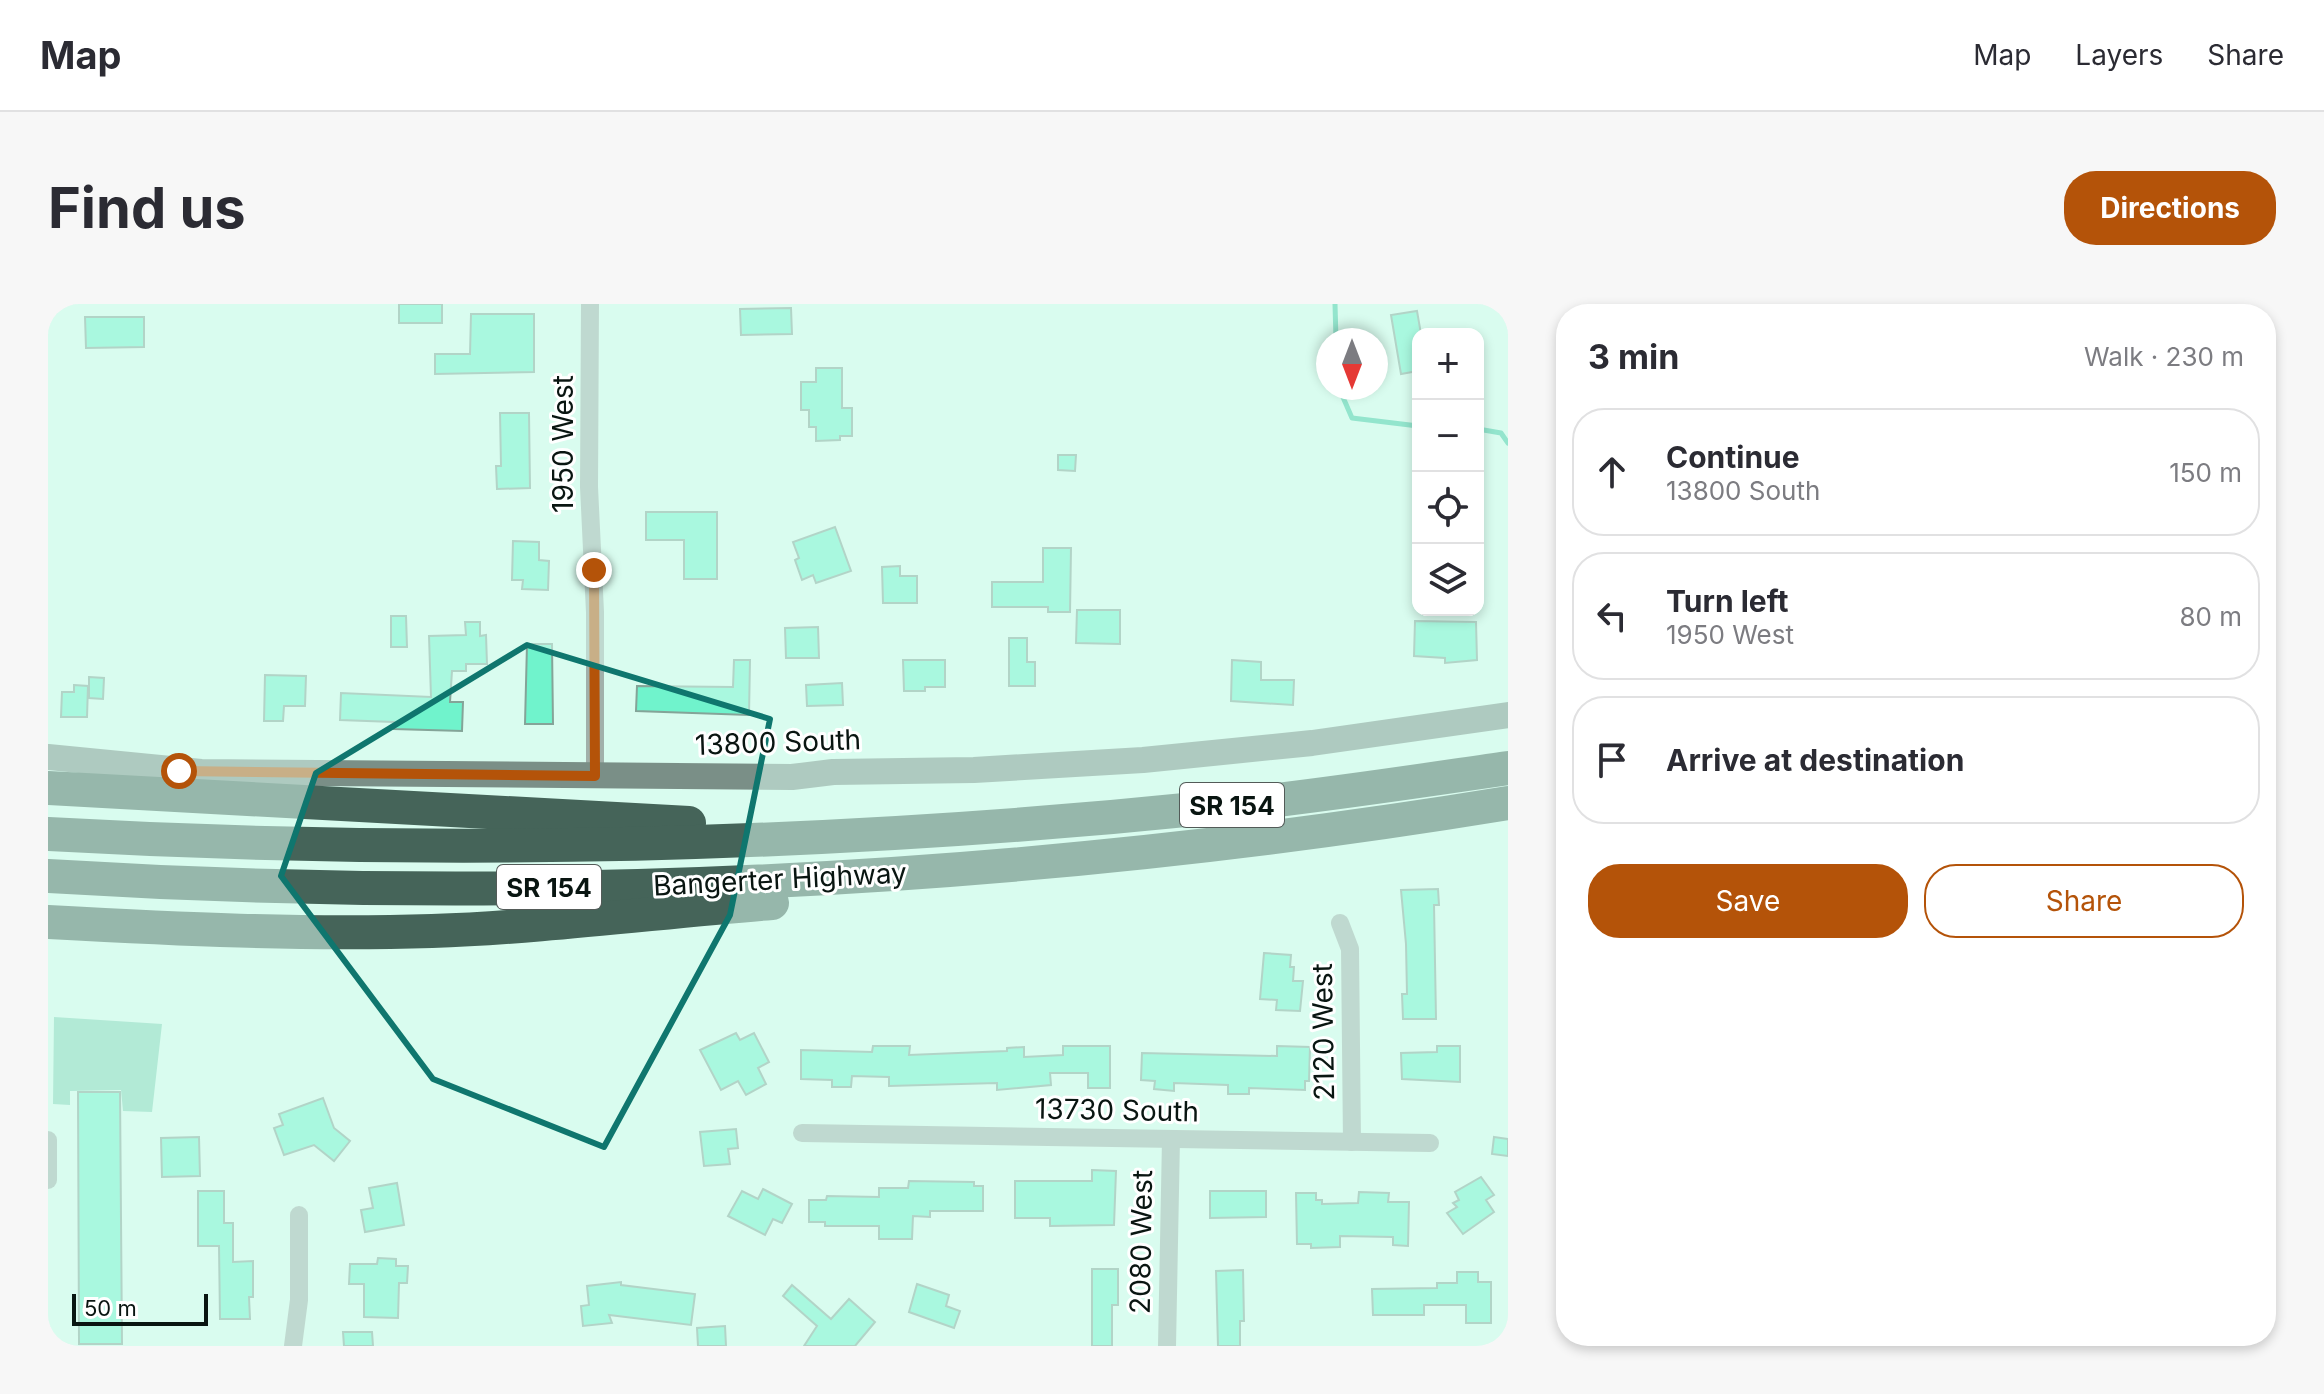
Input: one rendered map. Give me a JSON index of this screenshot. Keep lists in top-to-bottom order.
{
  "streets": {
    "highway": ["SR 154", "Bangerter Highway"],
    "street": [
      "1950 West",
      "13800 South",
      "2120 West",
      "13730 South",
      "2080 West"
    ]
  },
  "crossings": [
    ["1950 West", "13800 South"],
    ["2120 West", "13730 South"],
    ["13730 South", "2080 West"]
  ],
  "scale_bar": "50 m",
  "north": "bottom",
  "page": {
    "header": "Map",
    "nav": ["Map", "Layers", "Share"],
    "buttons": [
      "Directions",
      ["Save", "Share"]
    ],
    "title": "Find us",
    "heading": ["3 min", "Walk · 230 m"],
    "map_buttons": ["+", "−"],
    "list": [
      ["Continue", "13800 South", "150 m"],
      ["Turn left", "1950 West", "80 m"],
      "Arrive at destination"
    ],
    "scale": "50 m"
  }
}
